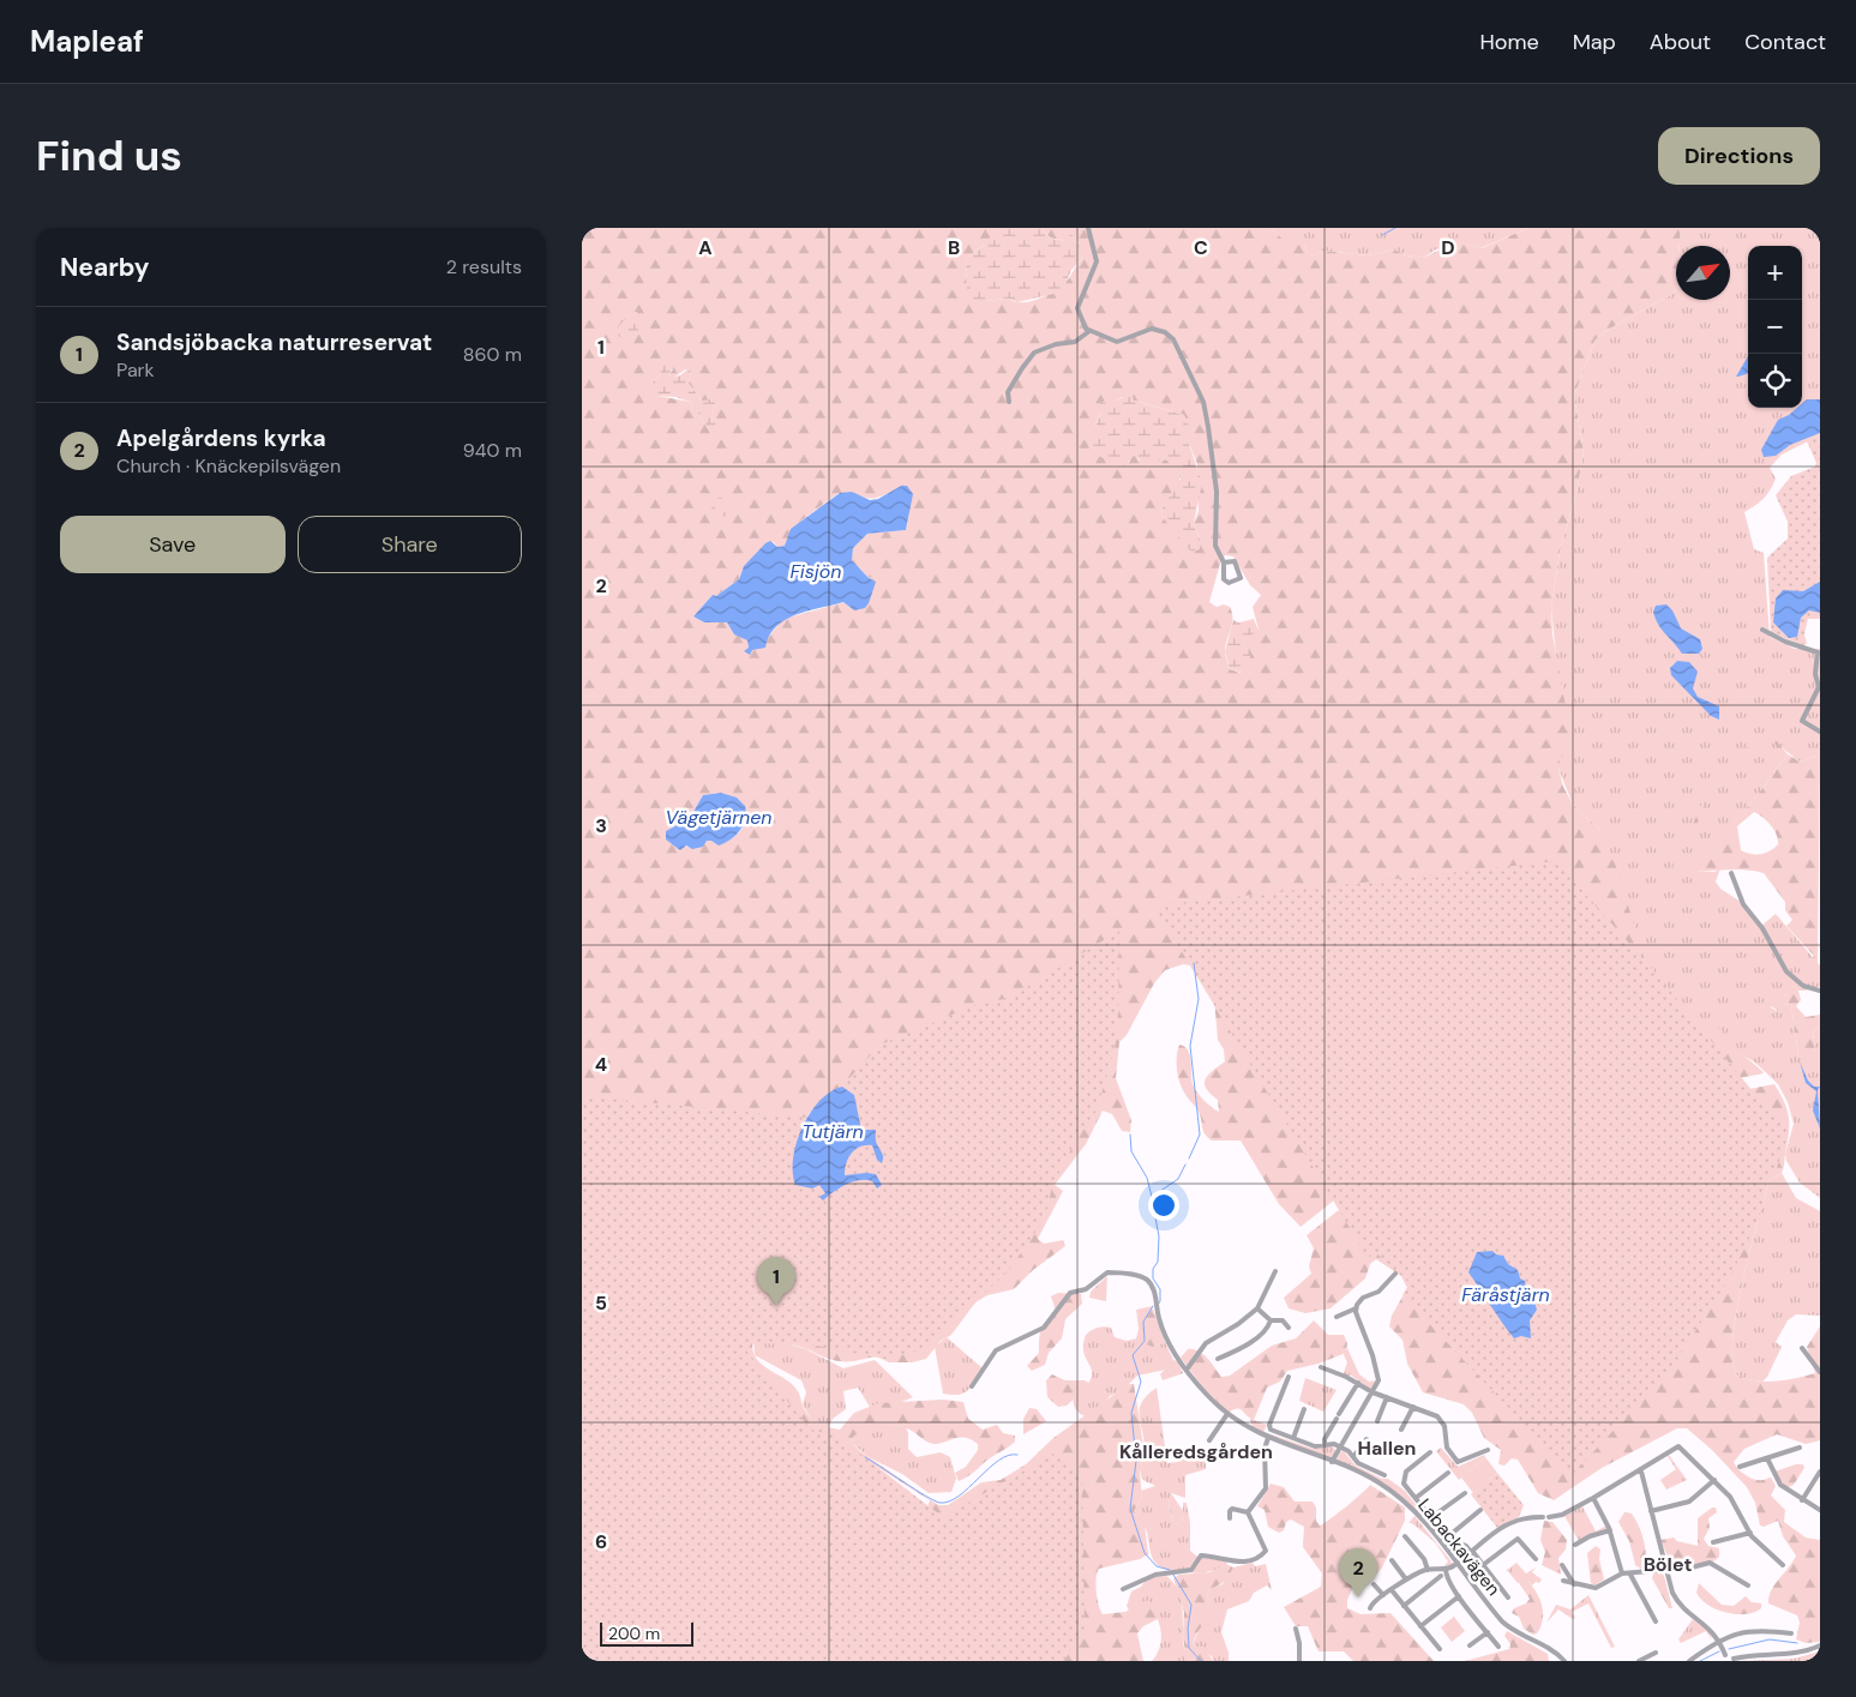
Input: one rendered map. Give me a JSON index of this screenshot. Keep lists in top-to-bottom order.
{
  "streets": {
    "street": ["Labackavägen"]
  },
  "districts": ["Hallen", "Kålleredsgården", "Bölet"],
  "water": [
    "Fisjön",
    "Vägetjärnen",
    "Tutjärn",
    "Färåstjärn"
  ],
  "scale_bar": "200 m",
  "north": "top right",
  "page": {
    "header": "Mapleaf",
    "nav": [
      "Home",
      "Map",
      "About",
      "Contact"
    ],
    "buttons": [
      "Directions",
      ["Save", "Share"]
    ],
    "title": "Find us",
    "heading": ["Nearby", "2 results"],
    "map_buttons": ["+", "−"],
    "list": [
      {
        "mark": "1",
        "name": "Sandsjöbacka naturreservat",
        "note": "Park",
        "value": "860 m"
      },
      {
        "mark": "2",
        "name": "Apelgårdens kyrka",
        "note": "Church · Knäckepilsvägen",
        "value": "940 m"
      }
    ],
    "pins": ["1", "2"],
    "scale": "200 m"
  },
  "grid": {
    "columns": [
      "A",
      "B",
      "C",
      "D"
    ],
    "rows": [
      "1",
      "2",
      "3",
      "4",
      "5",
      "6"
    ]
  }
}
